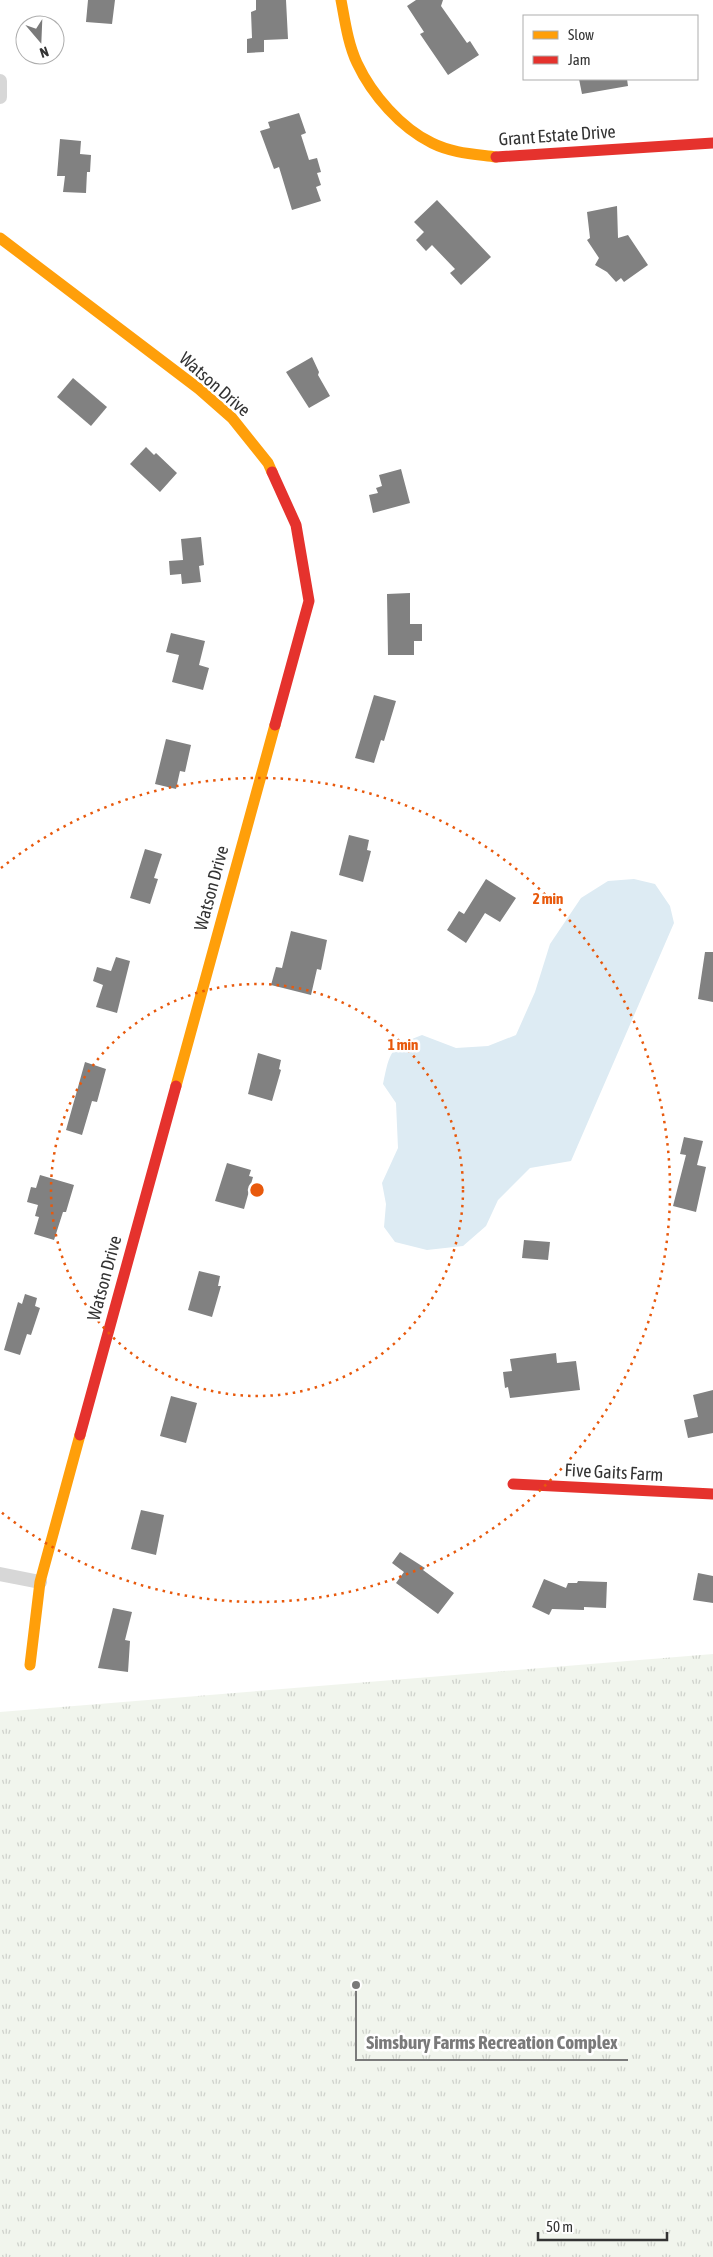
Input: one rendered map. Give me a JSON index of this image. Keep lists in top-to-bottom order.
{
  "streets": {
    "street": ["Grant Estate Drive", "Watson Drive", "Five Gaits Farm"]
  },
  "places": ["Simsbury Farms Recreation Complex"],
  "legend": ["Slow", "Jam"],
  "scale_bar": "50 m",
  "north": "bottom",
  "rings": ["2 min", "1 min"]
}
